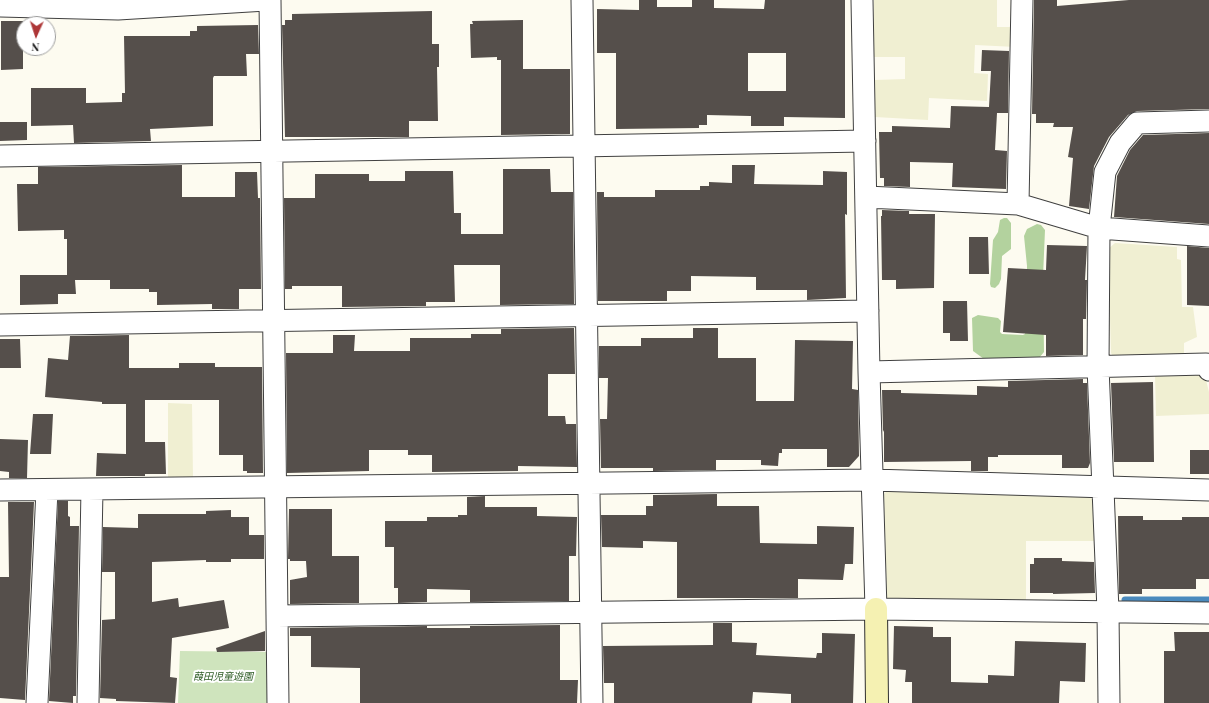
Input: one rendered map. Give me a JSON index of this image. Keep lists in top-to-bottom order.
{
  "parks": ["葭田児童遊園"],
  "north": "bottom"
}
